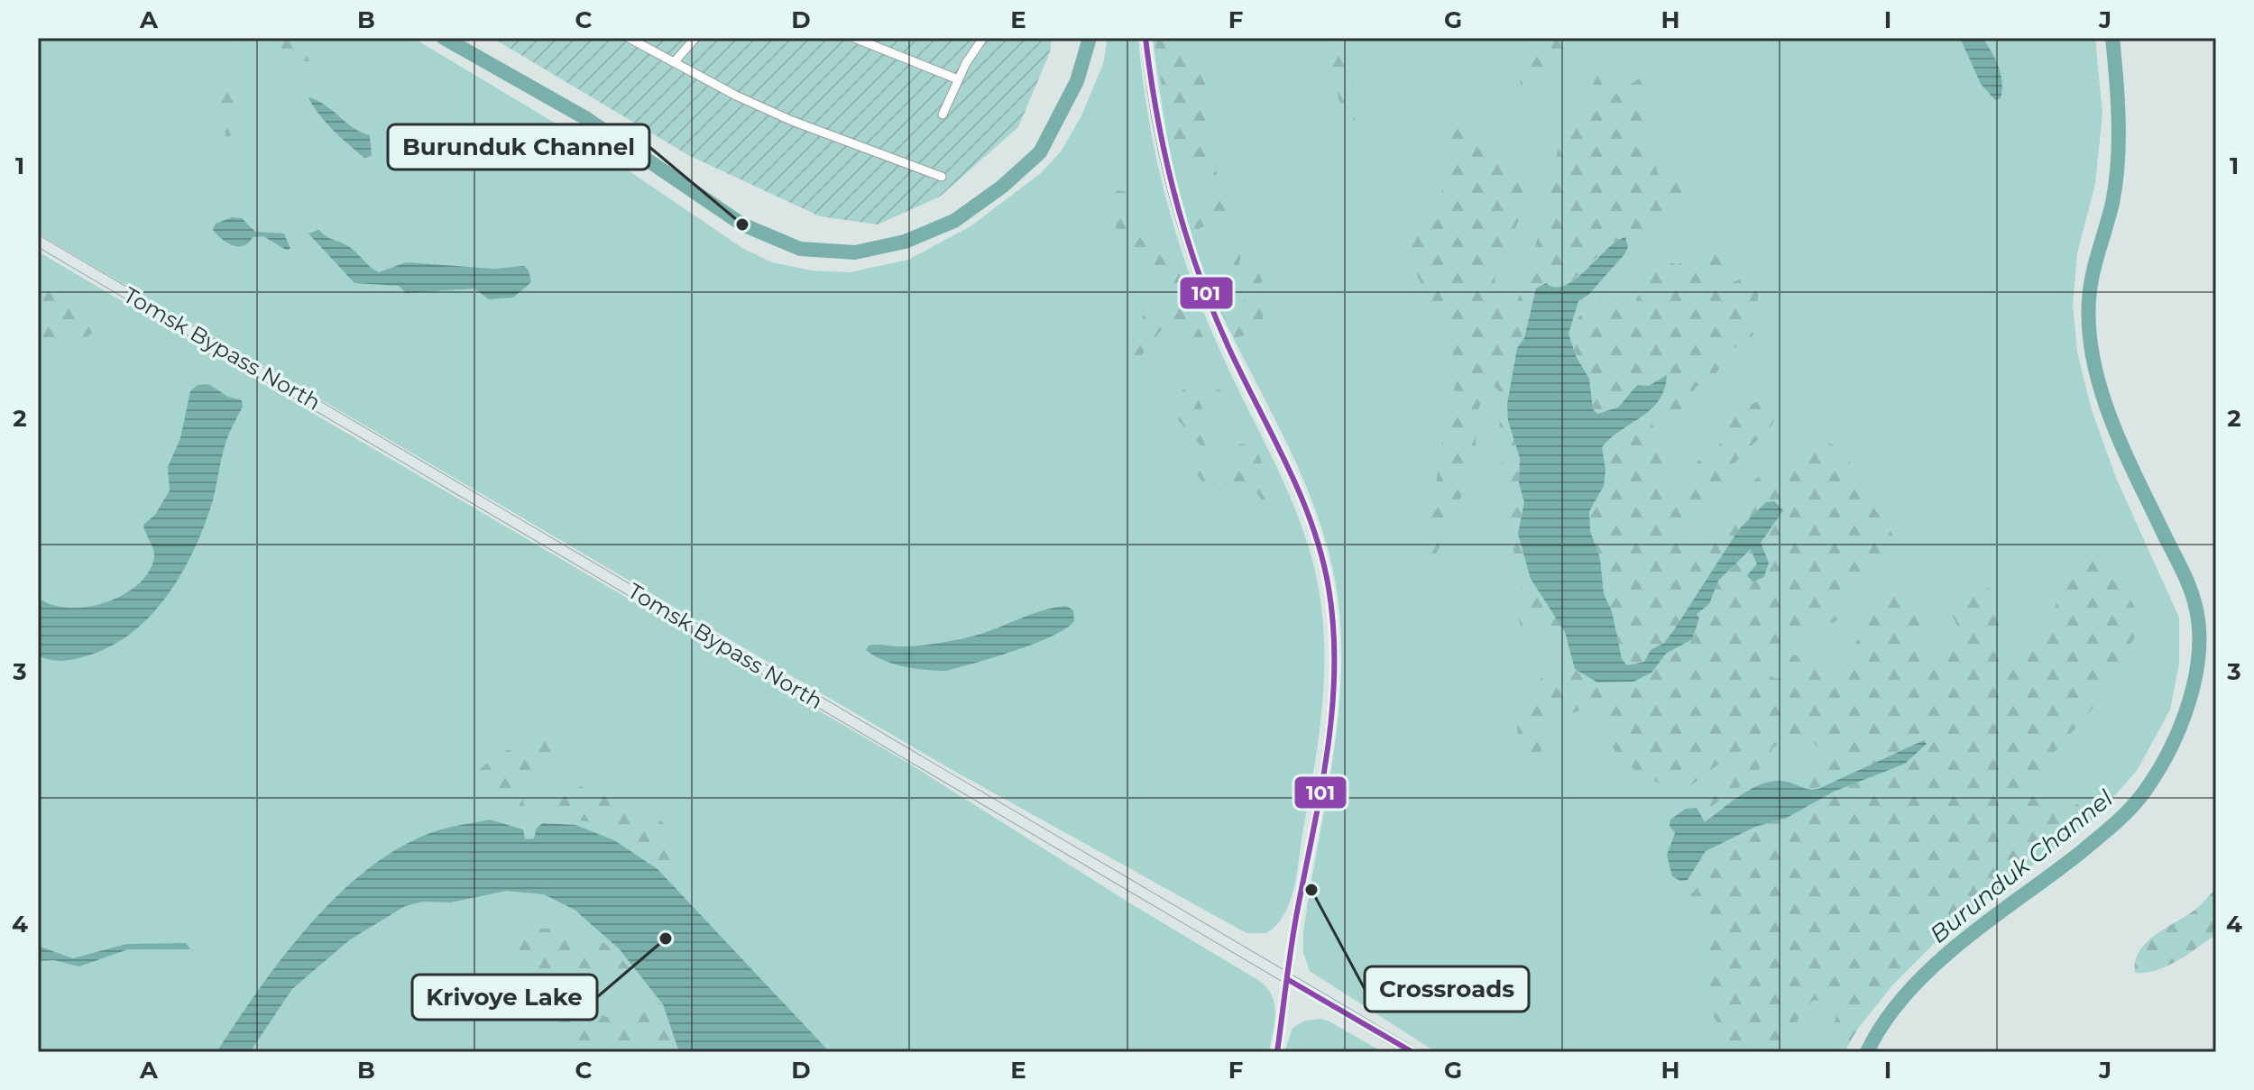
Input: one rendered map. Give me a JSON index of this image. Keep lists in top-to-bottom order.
{
  "streets": {
    "main road": ["Tomsk Bypass North"]
  },
  "water": ["Burunduk Channel"],
  "places": ["Burunduk Channel", "Crossroads", "Krivoye Lake"],
  "lines": ["transit line 101"],
  "grid": {
    "columns": [
      "A",
      "B",
      "C",
      "D",
      "E",
      "F",
      "G",
      "H",
      "I",
      "J"
    ],
    "rows": [
      "1",
      "2",
      "3",
      "4"
    ]
  }
}
